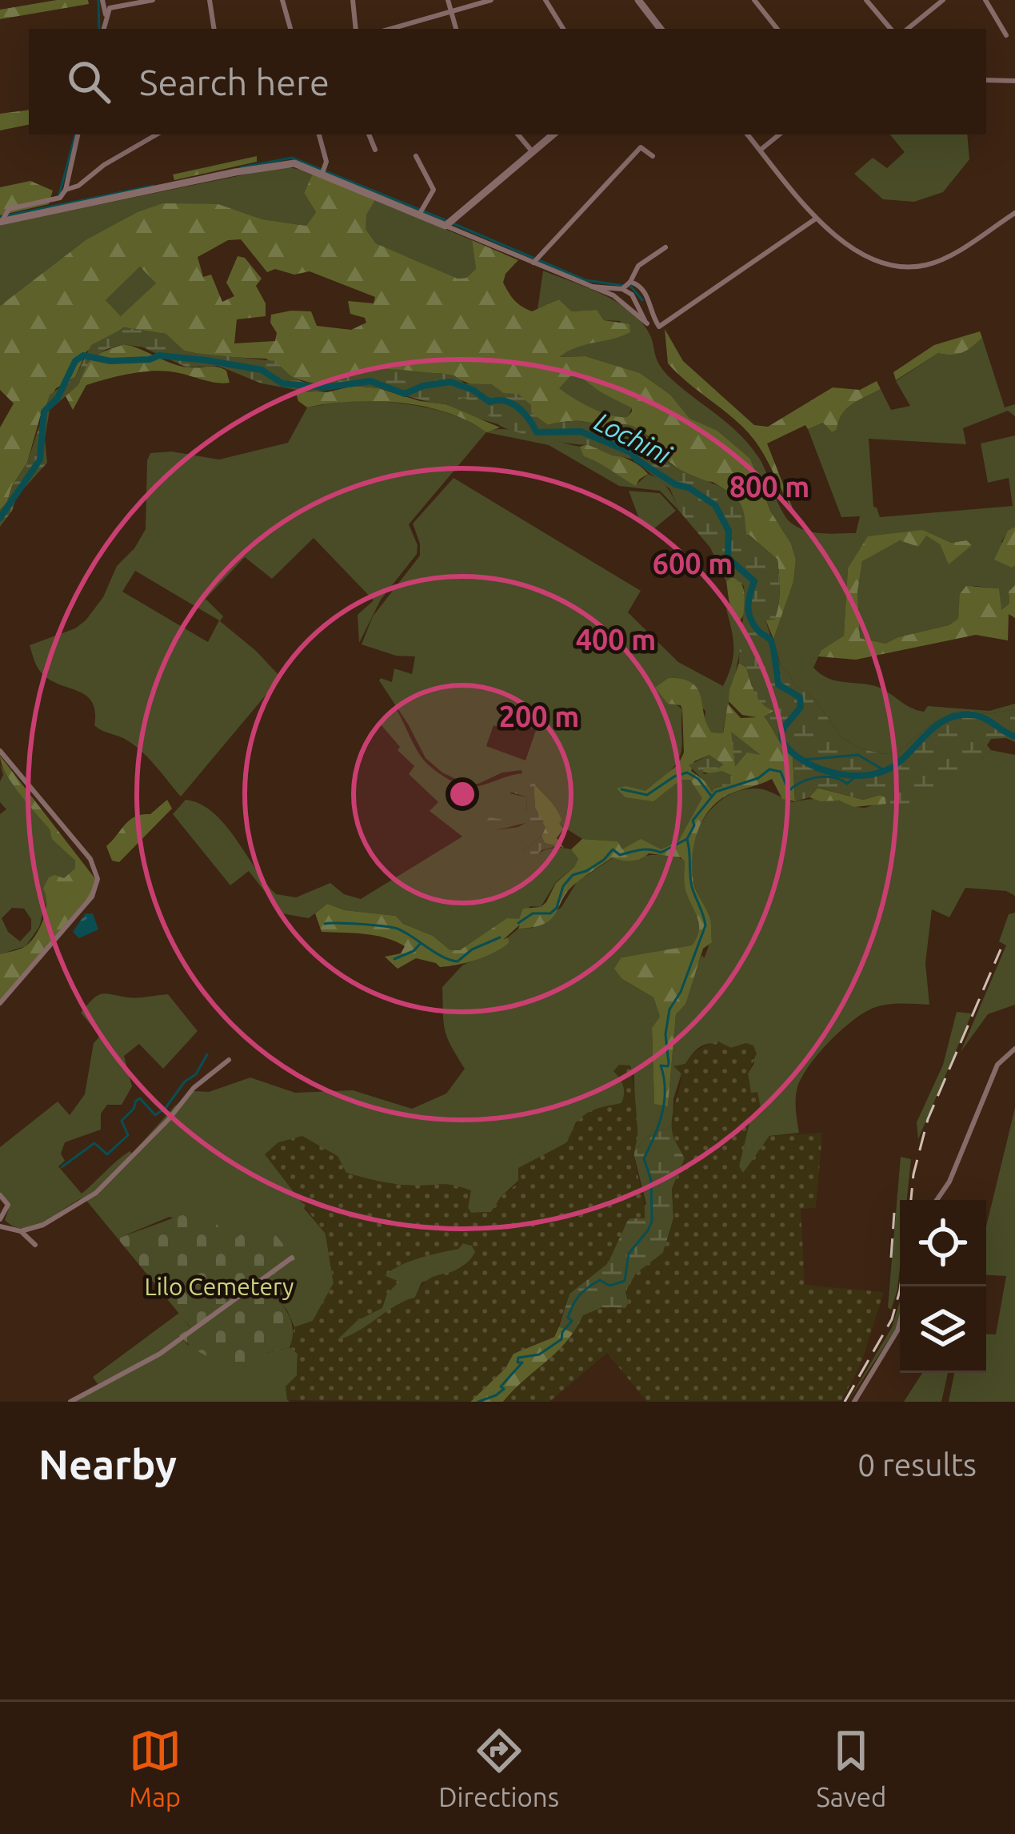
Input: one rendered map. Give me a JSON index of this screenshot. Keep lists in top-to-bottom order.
{
  "water": ["Lochini"],
  "parks": ["Lilo Cemetery"],
  "page": {
    "search": "Search here",
    "heading": ["Nearby", "0 results"],
    "nav": ["Map", "Directions", "Saved"]
  },
  "rings": [
    "800 m",
    "600 m",
    "400 m",
    "200 m"
  ]
}
